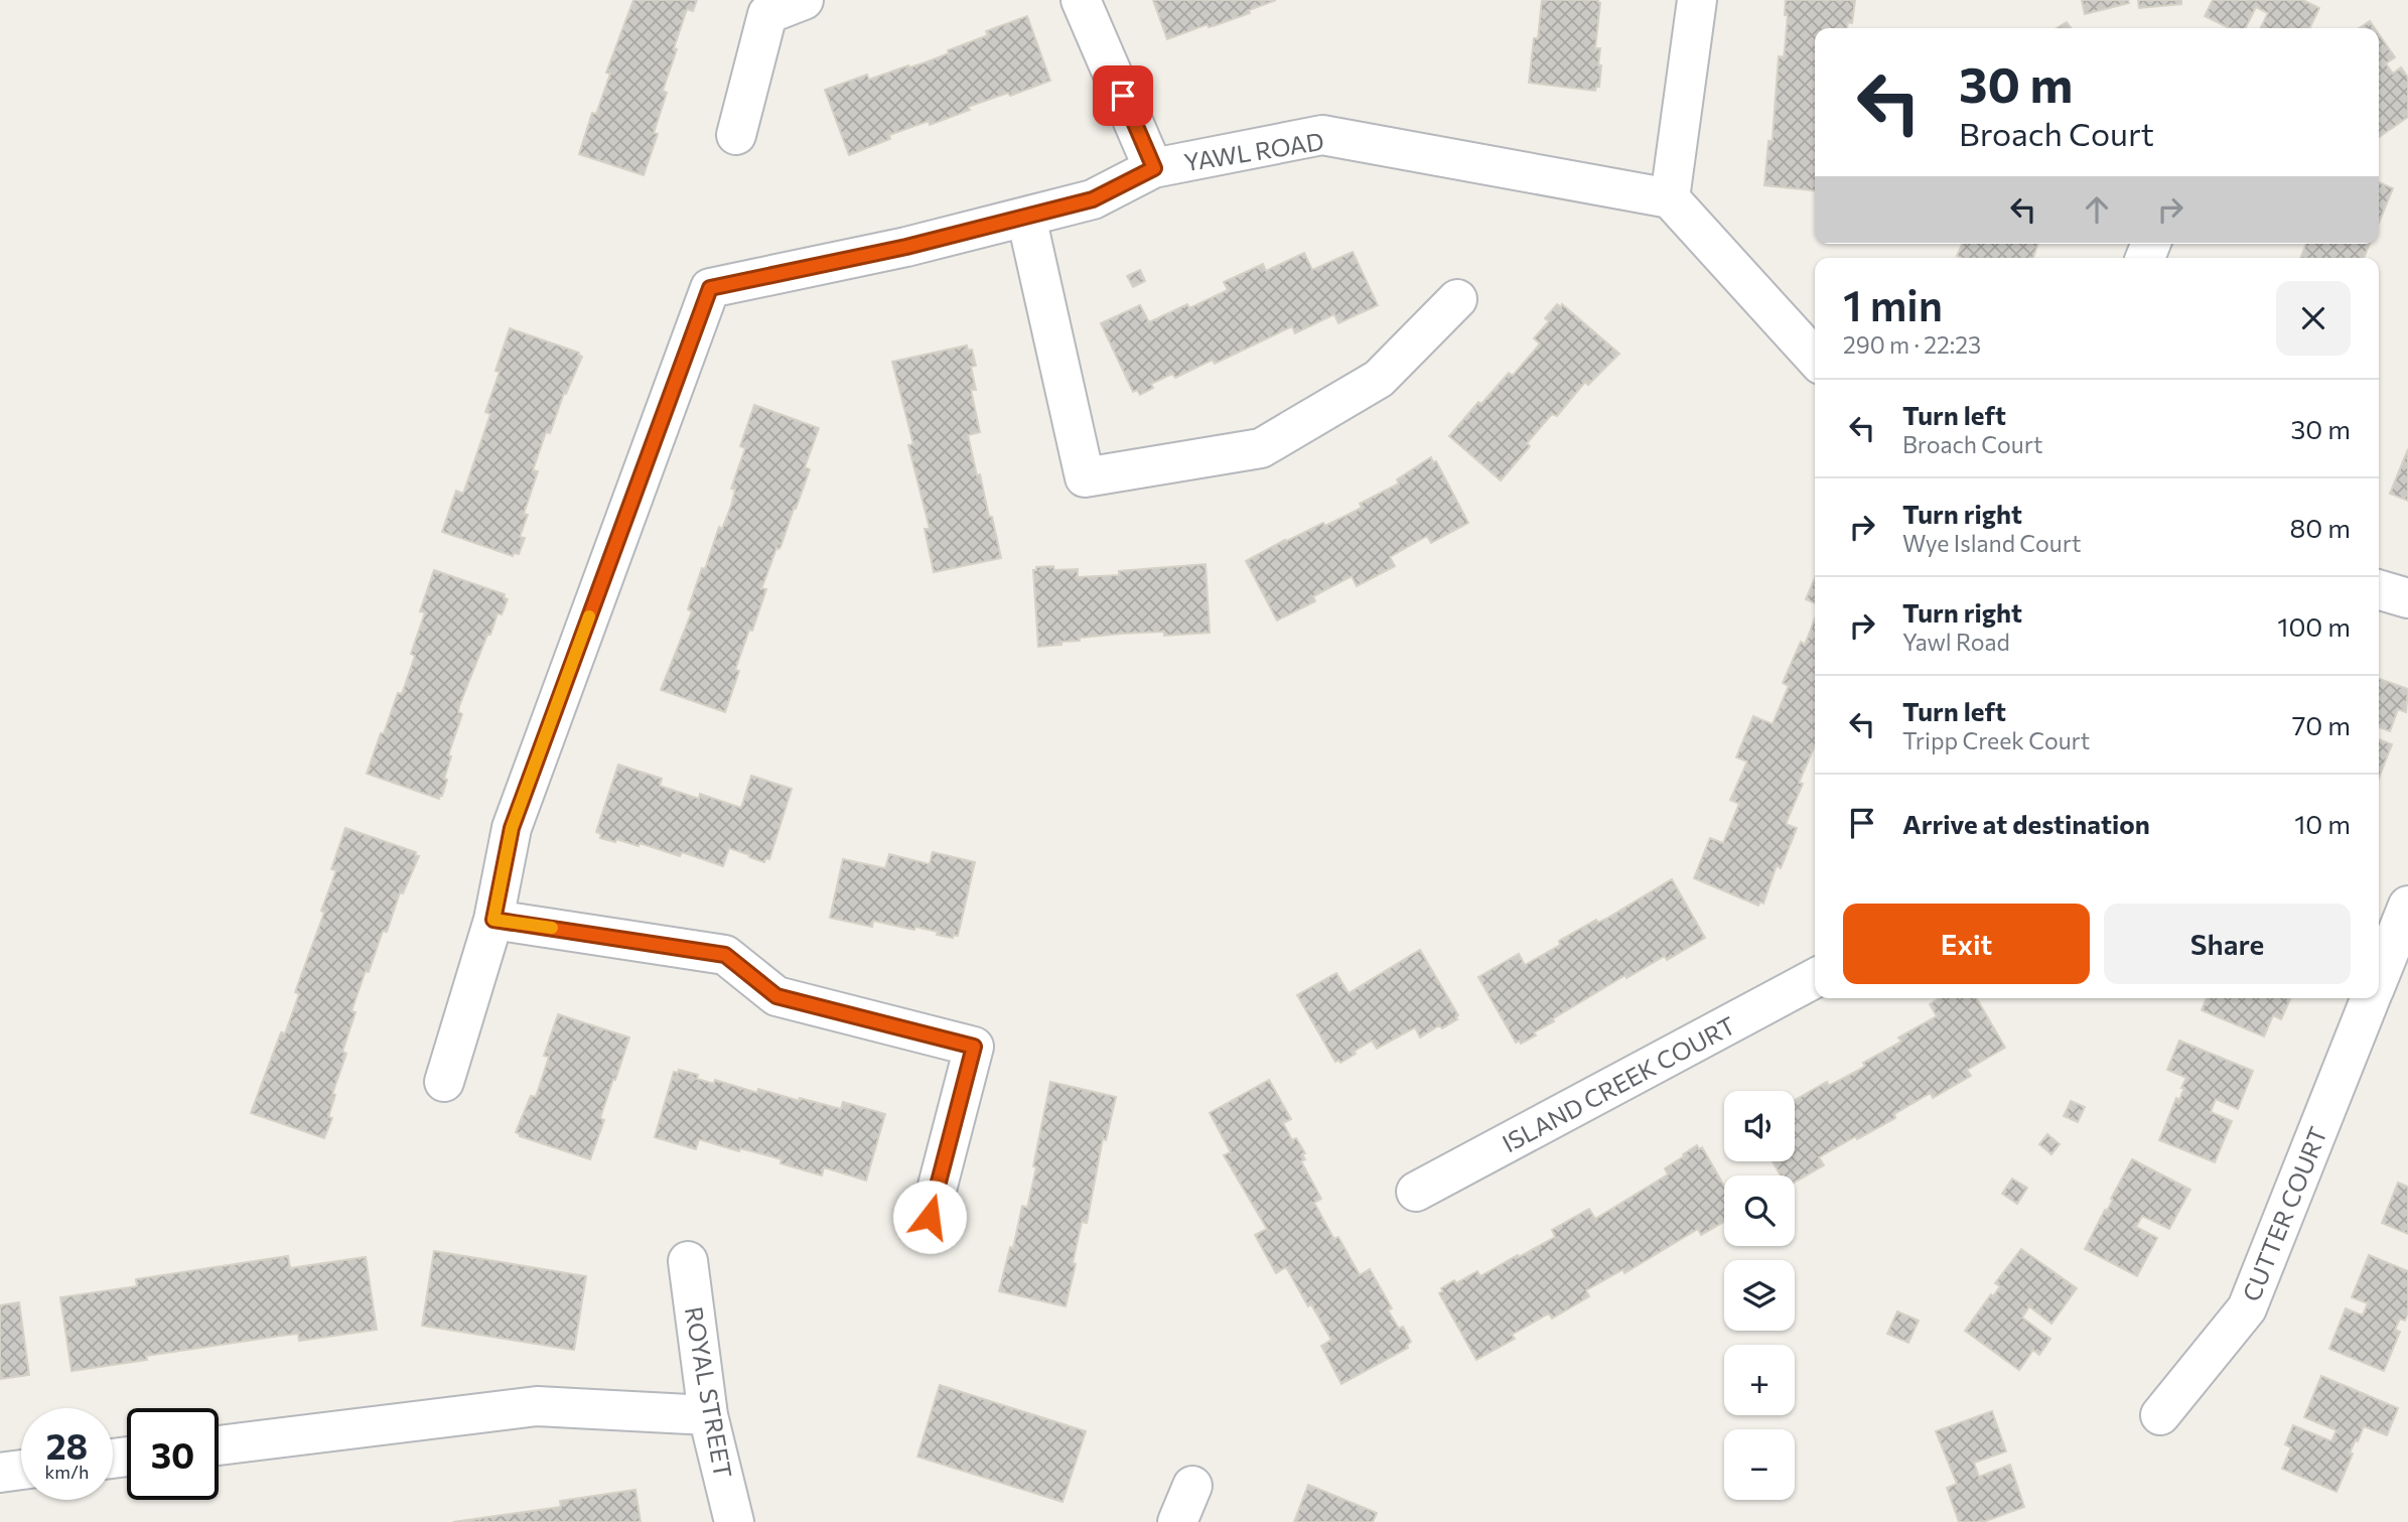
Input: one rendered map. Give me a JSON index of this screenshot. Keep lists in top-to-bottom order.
{
  "streets": {
    "street": [
      "YAWL ROAD",
      "ISLAND CREEK COURT",
      "CUTTER COURT",
      "ROYAL STREET"
    ]
  },
  "page": {
    "turn": ["30 m", "Broach Court"],
    "heading": ["1 min", "290 m · 22:23"],
    "list": [
      {
        "name": "Turn left",
        "note": "Broach Court",
        "value": "30 m"
      },
      {
        "name": "Turn right",
        "note": "Wye Island Court",
        "value": "80 m"
      },
      {
        "name": "Turn right",
        "note": "Yawl Road",
        "value": "100 m"
      },
      {
        "name": "Turn left",
        "note": "Tripp Creek Court",
        "value": "70 m"
      },
      {
        "name": "Arrive at destination",
        "value": "10 m"
      }
    ],
    "buttons": ["Exit", "Share"],
    "map_buttons": ["+", "−"],
    "speed": "28 km/h",
    "limit": "30"
  }
}
